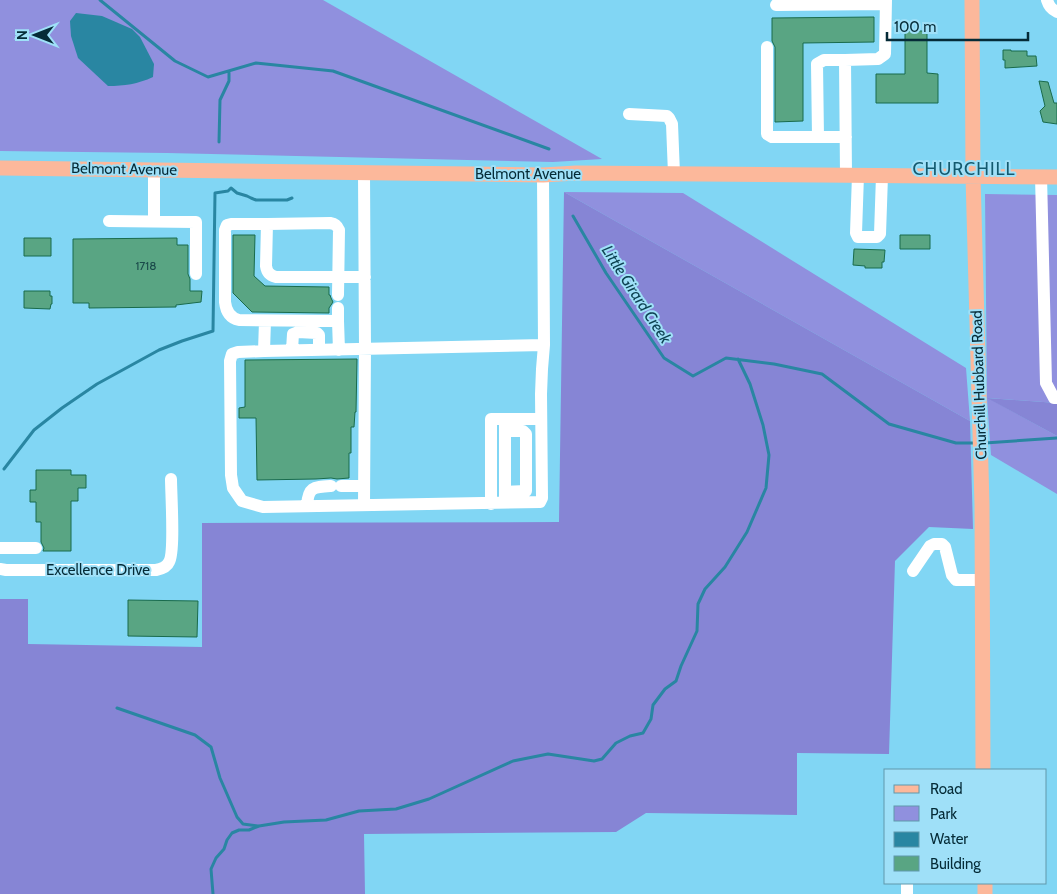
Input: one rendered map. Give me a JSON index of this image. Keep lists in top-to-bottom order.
{
  "streets": {
    "main road": ["Belmont Avenue", "Churchill Hubbard Road"],
    "lane": ["Excellence Drive"]
  },
  "crossings": [
    ["Belmont Avenue", "Churchill Hubbard Road"]
  ],
  "districts": ["CHURCHILL"],
  "water": ["Little Girard Creek"],
  "house_numbers": ["1718"],
  "legend": [
    "Road",
    "Park",
    "Water",
    "Building"
  ],
  "scale_bar": "100 m",
  "north": "left"
}
